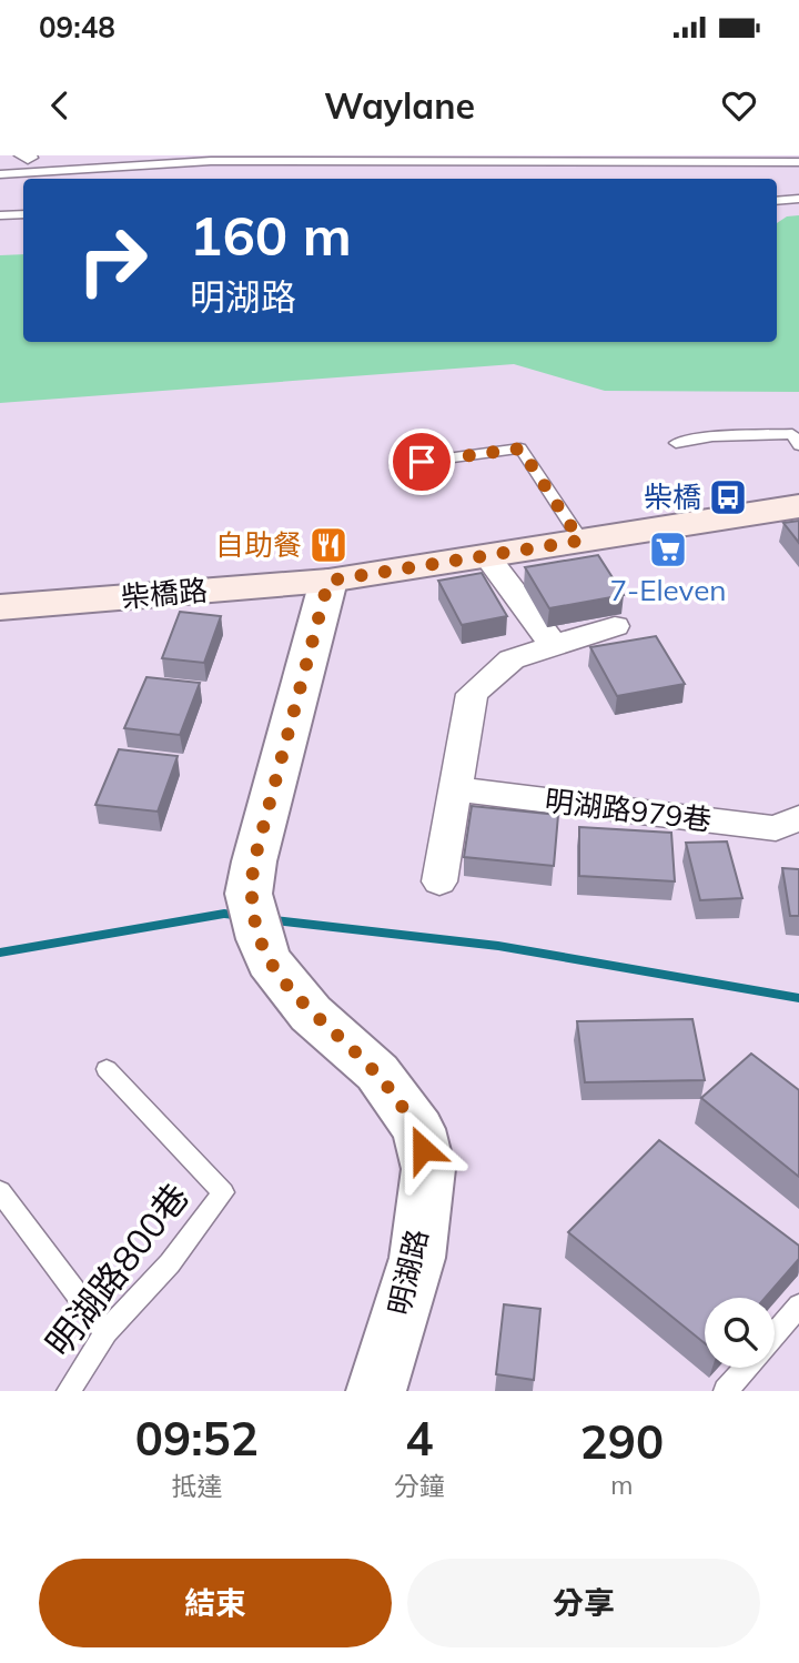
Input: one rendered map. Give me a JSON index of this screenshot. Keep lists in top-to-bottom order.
{
  "streets": {
    "main road": ["柴橋路"],
    "street": ["明湖路979巷", "明湖路"],
    "lane": ["明湖路800巷"]
  },
  "crossings": [
    ["柴橋路", "明湖路"]
  ],
  "places": {
    "bus stop": ["柴橋"],
    "restaurant": ["自助餐"],
    "supermarket": ["7-Eleven"]
  },
  "page": {
    "status": "09:48",
    "header": "Waylane",
    "turn": ["160 m", "明湖路"],
    "eta": [
      "09:52",
      "抵達",
      "4",
      "分鐘",
      "290",
      "m"
    ],
    "buttons": ["結束", "分享"]
  }
}
